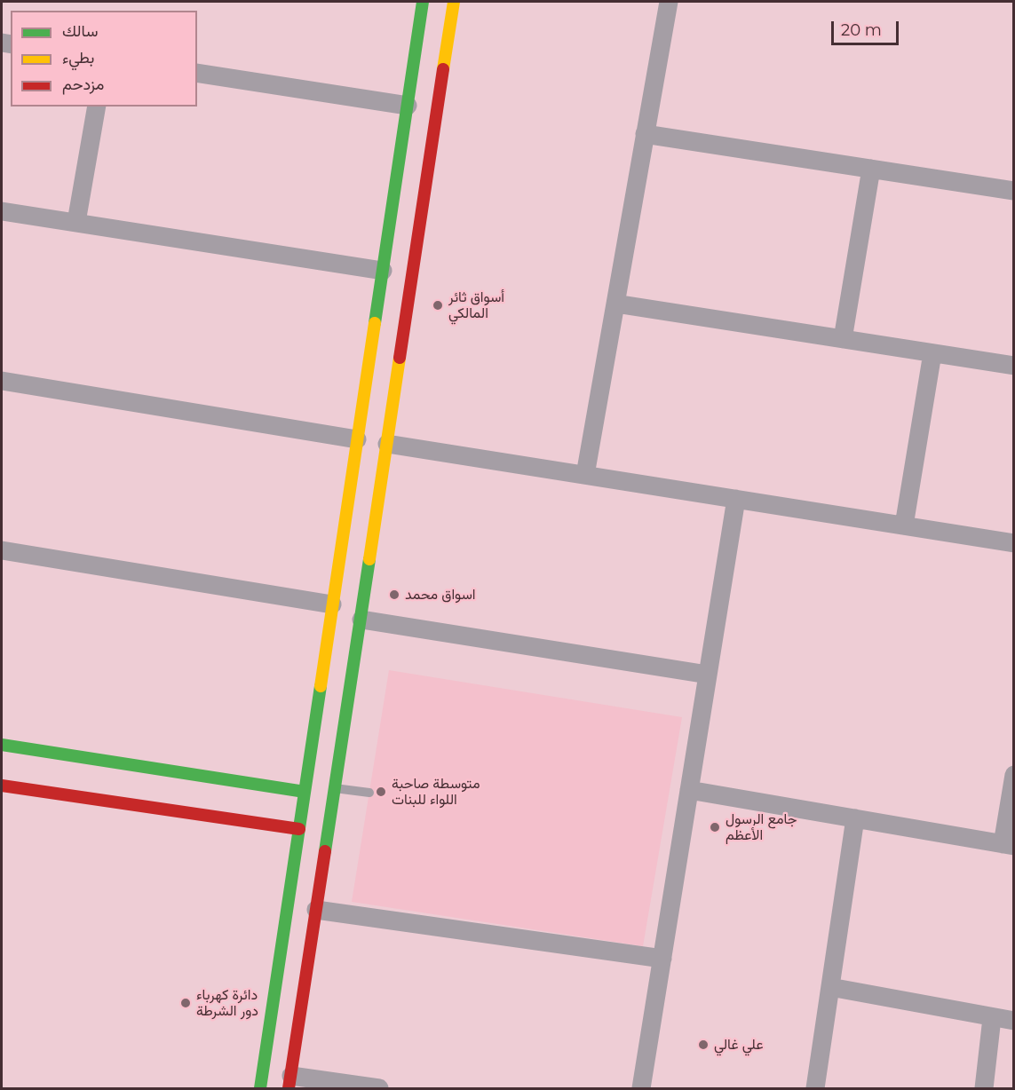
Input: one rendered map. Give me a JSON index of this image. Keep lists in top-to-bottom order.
{
  "places": [
    "أسواق ثائر المالكي",
    "اسواق محمد",
    "متوسطة صاحبة اللواء للبنات",
    "جامع الرسول الأعظم",
    "دائرة كهرباء دور الشرطة",
    "علي غالي"
  ],
  "legend": ["سالك", "بطيء", "مزدحم"],
  "scale_bar": "20 m"
}
